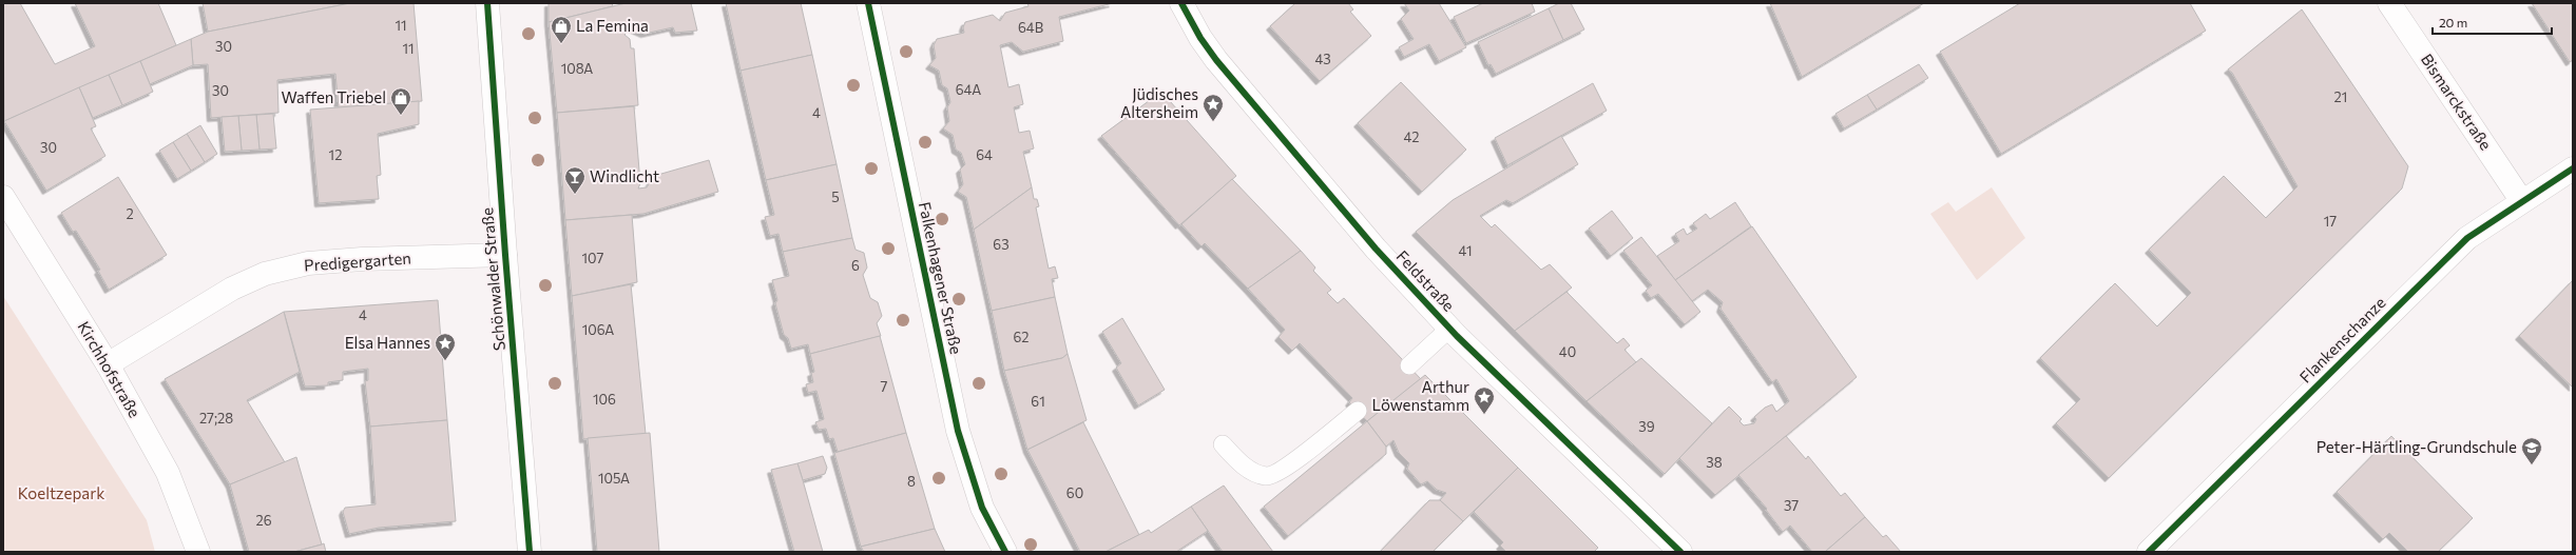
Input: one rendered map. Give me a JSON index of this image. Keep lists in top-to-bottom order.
{
  "streets": {
    "street": [
      "Bismarckstraße",
      "Predigergarten",
      "Falkenhagener Straße",
      "Schönwalder Straße",
      "Feldstraße",
      "Flankenschanze",
      "Kirchhofstraße"
    ]
  },
  "crossings": [
    ["Bismarckstraße", "Flankenschanze"],
    ["Predigergarten", "Schönwalder Straße"],
    ["Predigergarten", "Kirchhofstraße"]
  ],
  "parks": ["Koeltzepark"],
  "places": {
    "shop": ["La Femina", "Waffen Triebel"],
    "place": ["Jüdisches Altersheim", "Elsa Hannes", "Arthur Löwenstamm"],
    "bar": ["Windlicht"],
    "school or university": ["Peter-Härtling-Grundschule"]
  },
  "house_numbers": [
    "11",
    "64B",
    "30",
    "11",
    "43",
    "108A",
    "64A",
    "30",
    "21",
    "4",
    "42",
    "30",
    "12",
    "64",
    "5",
    "2",
    "17",
    "63",
    "41",
    "107",
    "6",
    "4",
    "106A",
    "62",
    "40",
    "7",
    "106",
    "61",
    "27;28",
    "39",
    "38",
    "105A",
    "8",
    "60",
    "37",
    "26"
  ],
  "scale_bar": "20 m"
}
